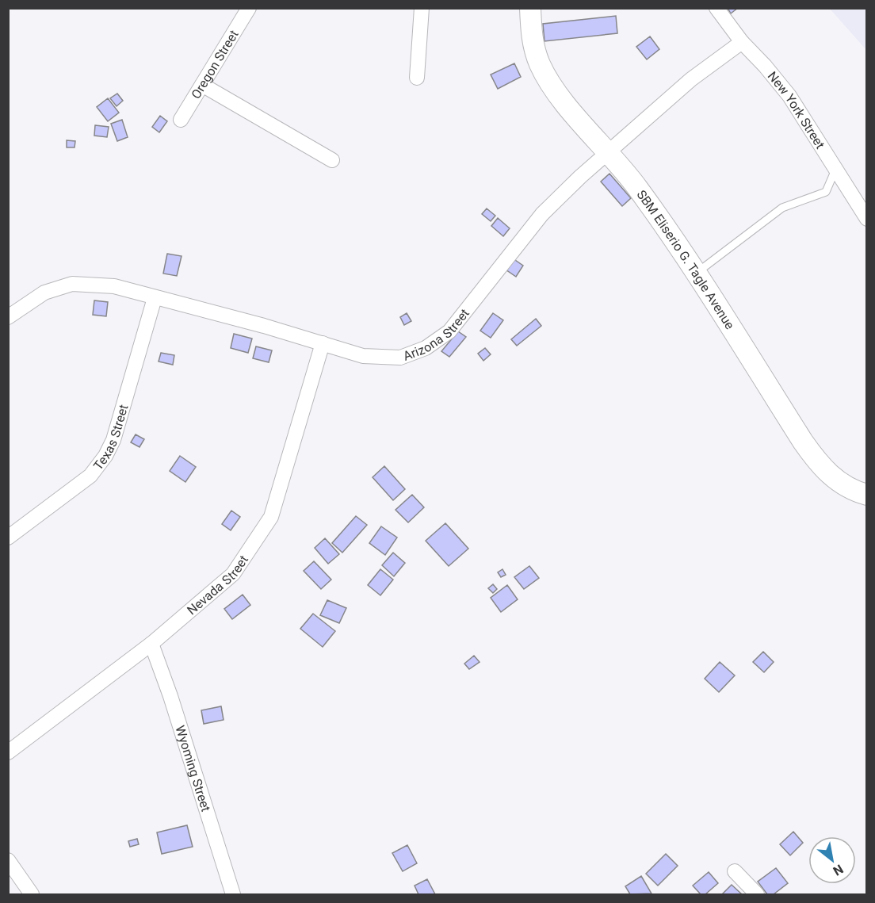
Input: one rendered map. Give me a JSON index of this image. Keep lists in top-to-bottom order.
{
  "streets": {
    "street": [
      "Oregon Street",
      "New York Street",
      "SBM Eliserio G. Tagle Avenue",
      "Arizona Street",
      "Texas Street",
      "Nevada Street",
      "Wyoming Street"
    ]
  },
  "crossings": [
    ["New York Street", "Arizona Street"],
    ["SBM Eliserio G. Tagle Avenue", "Arizona Street"],
    ["Arizona Street", "Texas Street"],
    ["Arizona Street", "Nevada Street"],
    ["Nevada Street", "Wyoming Street"]
  ],
  "north": "bottom right"
}
